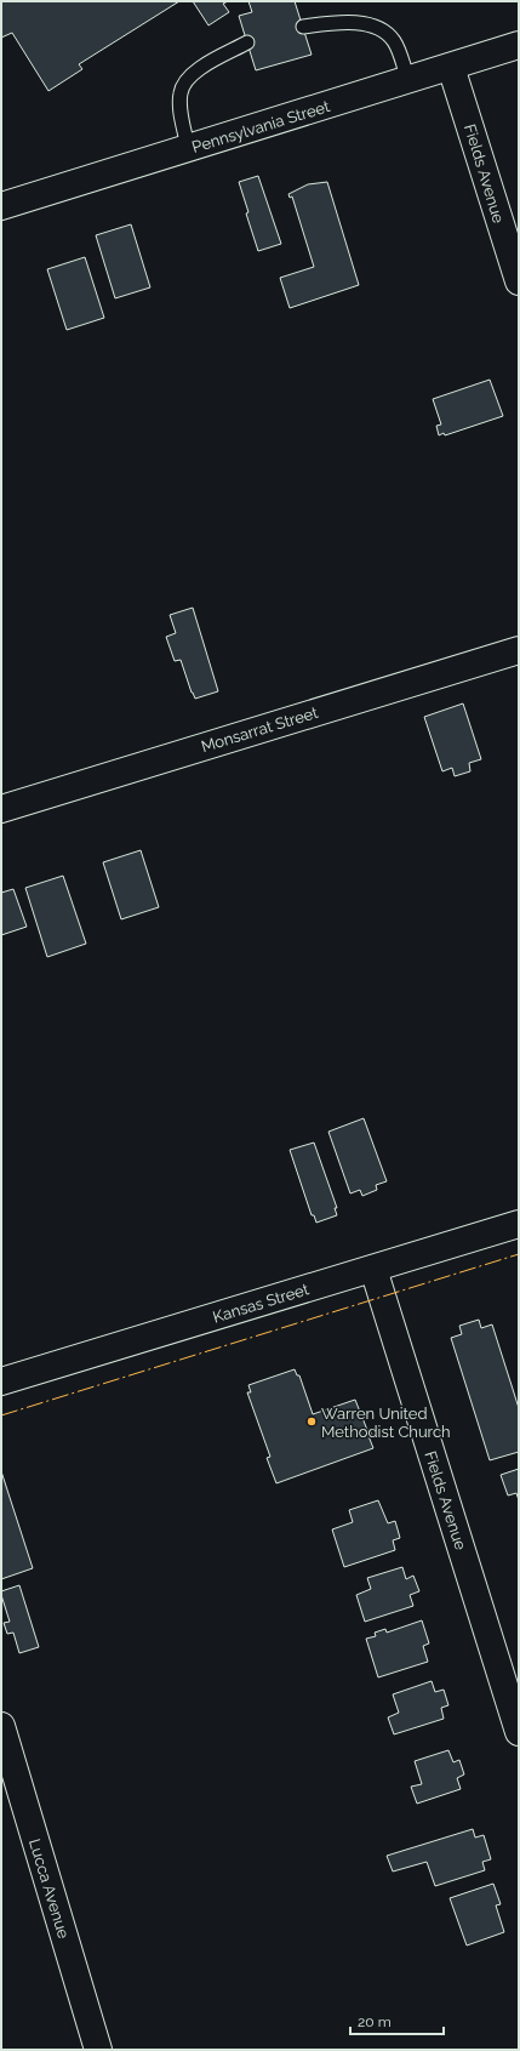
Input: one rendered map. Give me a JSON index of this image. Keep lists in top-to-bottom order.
{
  "streets": {
    "street": [
      "Pennsylvania Street",
      "Fields Avenue",
      "Monsarrat Street",
      "Kansas Street",
      "Lucca Avenue"
    ]
  },
  "crossings": [
    ["Pennsylvania Street", "Fields Avenue"],
    ["Fields Avenue", "Kansas Street"]
  ],
  "places": ["Warren United Methodist Church"],
  "scale_bar": "20 m"
}
